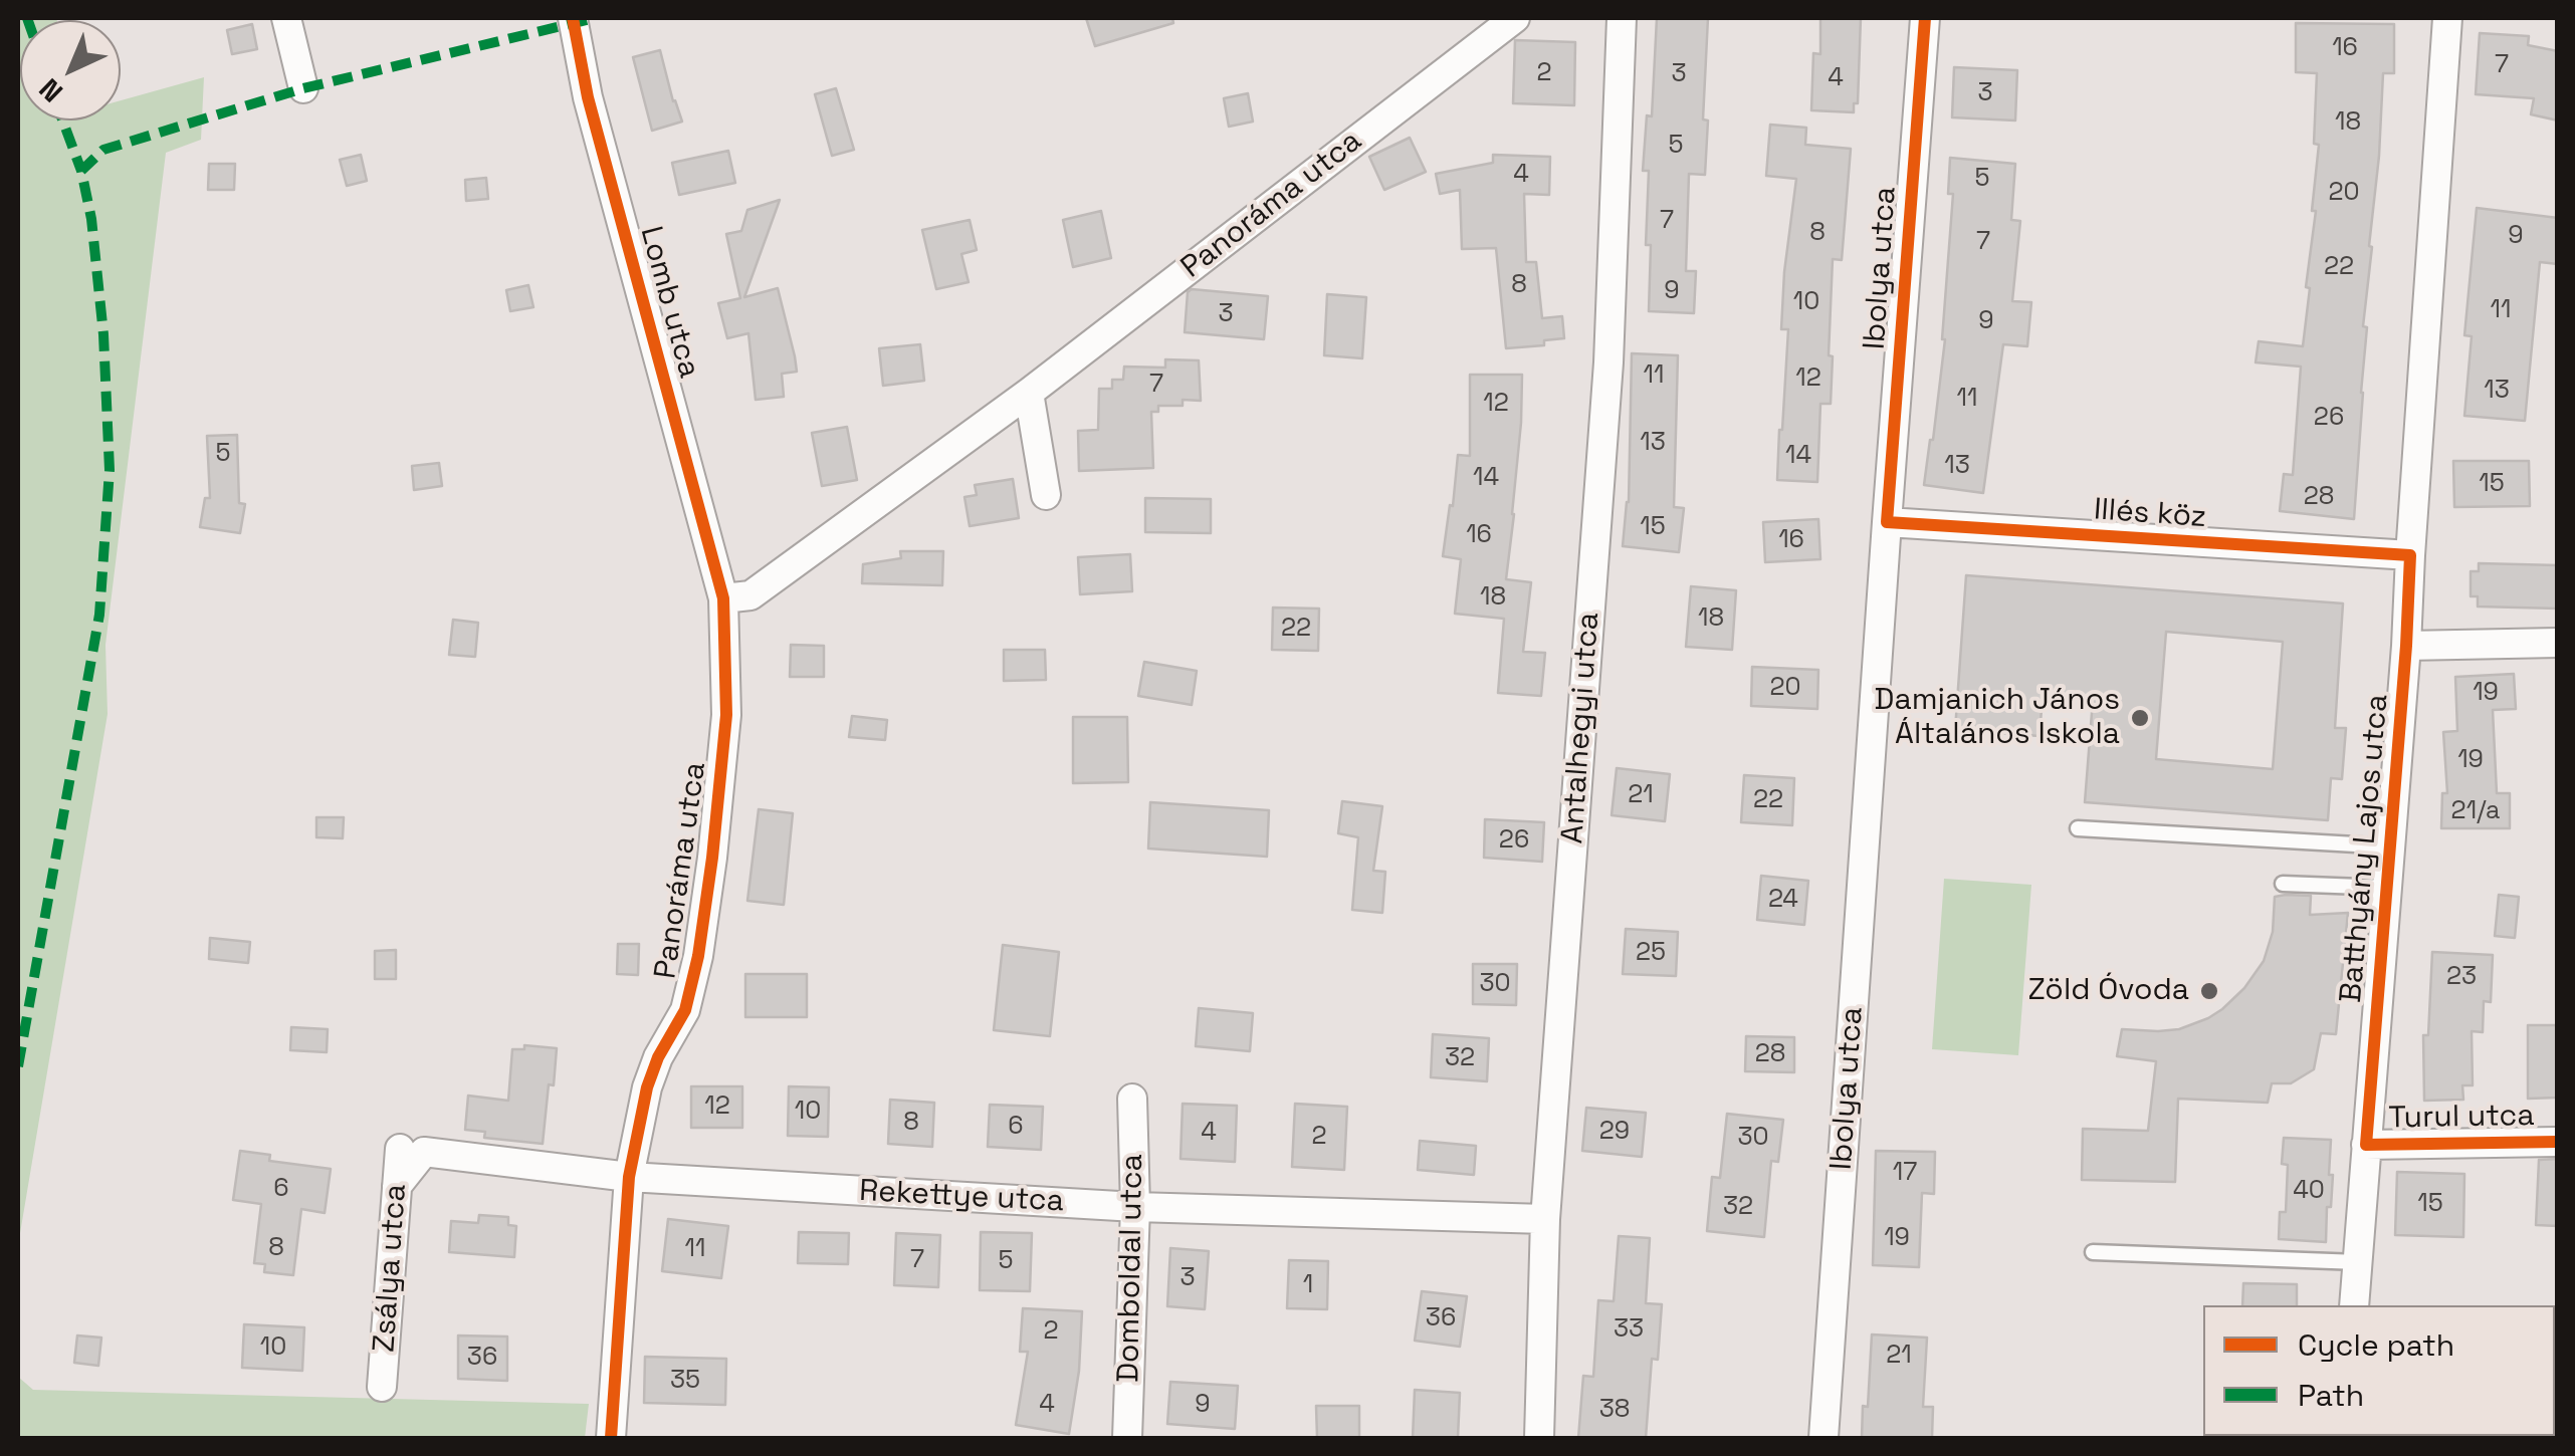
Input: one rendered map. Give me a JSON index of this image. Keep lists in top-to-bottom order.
{
  "streets": {
    "street": [
      "Panoráma utca",
      "Ibolya utca",
      "Lomb utca",
      "Illés köz",
      "Antalhegyi utca",
      "Batthyány Lajos utca",
      "Turul utca",
      "Rekettye utca",
      "Zsálya utca",
      "Domboldal utca"
    ]
  },
  "crossings": [
    ["Panoráma utca", "Lomb utca"],
    ["Panoráma utca", "Rekettye utca"],
    ["Ibolya utca", "Illés köz"],
    ["Illés köz", "Batthyány Lajos utca"],
    ["Antalhegyi utca", "Rekettye utca"],
    ["Batthyány Lajos utca", "Turul utca"],
    ["Rekettye utca", "Zsálya utca"],
    ["Rekettye utca", "Domboldal utca"]
  ],
  "places": ["Damjanich János Általános Iskola", "Zöld Óvoda"],
  "house_numbers": [
    "16",
    "7",
    "2",
    "3",
    "4",
    "3",
    "18",
    "5",
    "4",
    "5",
    "20",
    "7",
    "8",
    "9",
    "7",
    "22",
    "8",
    "9",
    "10",
    "11",
    "3",
    "9",
    "11",
    "12",
    "7",
    "13",
    "11",
    "12",
    "26",
    "13",
    "5",
    "14",
    "13",
    "14",
    "15",
    "28",
    "15",
    "16",
    "16",
    "18",
    "18",
    "22",
    "20",
    "19",
    "19",
    "21",
    "22",
    "21/a",
    "26",
    "24",
    "25",
    "23",
    "30",
    "28",
    "32",
    "12",
    "10",
    "8",
    "6",
    "29",
    "4",
    "2",
    "30",
    "17",
    "6",
    "40",
    "15",
    "32",
    "19",
    "8",
    "11",
    "7",
    "5",
    "3",
    "1",
    "36",
    "33",
    "2",
    "10",
    "21",
    "36",
    "35",
    "4",
    "9",
    "38"
  ],
  "legend": ["Cycle path", "Path"],
  "north": "bottom left"
}
